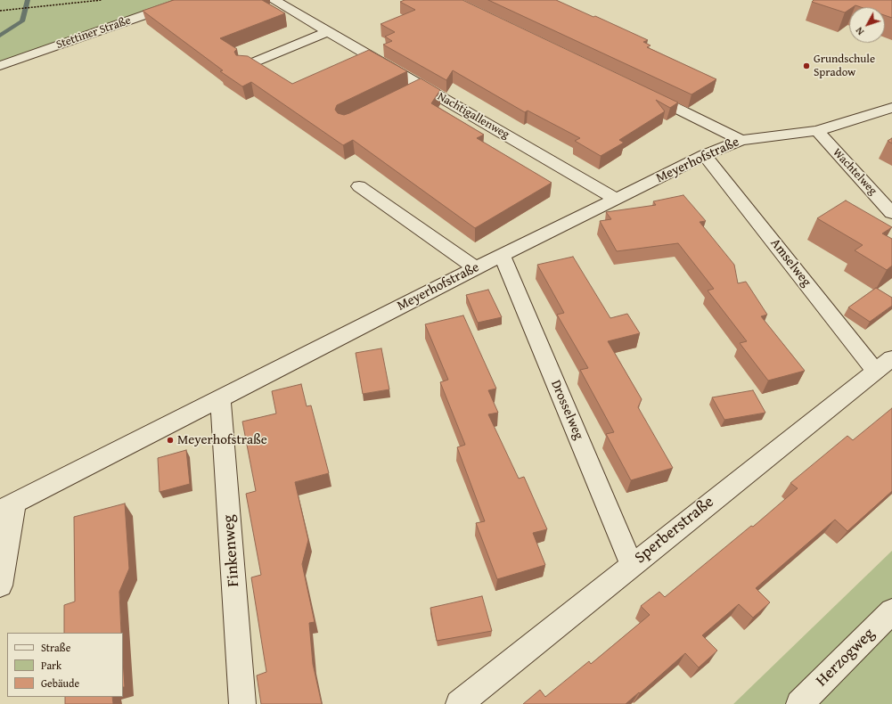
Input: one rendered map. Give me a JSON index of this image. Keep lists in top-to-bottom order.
{
  "streets": {
    "street": [
      "Stettiner Straße",
      "Nachtigallenweg",
      "Meyerhofstraße",
      "Wachtelweg",
      "Amselweg",
      "Drosselweg",
      "Sperberstraße",
      "Finkenweg",
      "Herzogweg"
    ]
  },
  "crossings": [
    ["Nachtigallenweg", "Meyerhofstraße"],
    ["Meyerhofstraße", "Wachtelweg"],
    ["Meyerhofstraße", "Amselweg"],
    ["Meyerhofstraße", "Drosselweg"],
    ["Meyerhofstraße", "Finkenweg"],
    ["Amselweg", "Sperberstraße"],
    ["Drosselweg", "Sperberstraße"]
  ],
  "places": ["Grundschule Spradow", "Meyerhofstraße"],
  "legend": ["Straße", "Park", "Gebäude"],
  "north": "bottom left"
}
